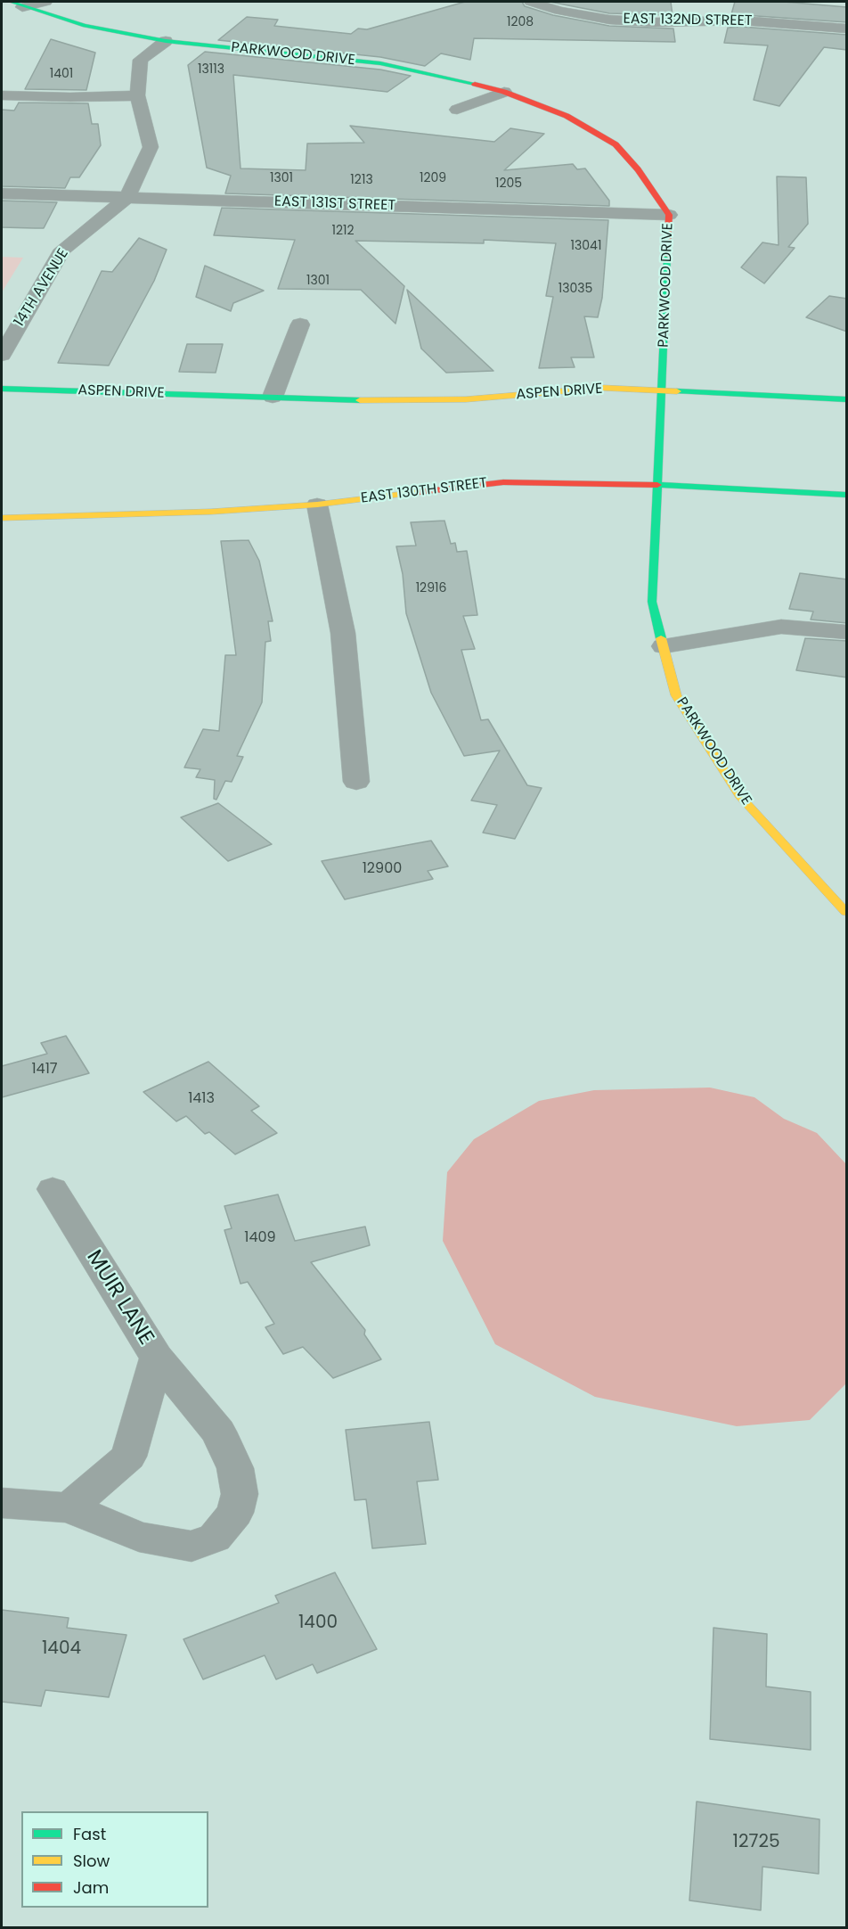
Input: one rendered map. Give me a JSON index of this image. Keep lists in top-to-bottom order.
{
  "streets": {
    "street": [
      "EAST 132ND STREET",
      "PARKWOOD DRIVE",
      "EAST 131ST STREET",
      "14TH AVENUE",
      "ASPEN DRIVE",
      "EAST 130TH STREET",
      "MUIR LANE"
    ]
  },
  "crossings": [
    ["PARKWOOD DRIVE", "EAST 131ST STREET"],
    ["PARKWOOD DRIVE", "14TH AVENUE"],
    ["PARKWOOD DRIVE", "ASPEN DRIVE"],
    ["PARKWOOD DRIVE", "EAST 130TH STREET"],
    ["EAST 131ST STREET", "14TH AVENUE"]
  ],
  "house_numbers": [
    "1208",
    "13113",
    "1401",
    "1301",
    "1209",
    "1213",
    "1205",
    "1212",
    "13041",
    "1301",
    "13035",
    "12916",
    "12900",
    "1417",
    "1413",
    "1409",
    "1400",
    "1404",
    "12725"
  ],
  "legend": ["Fast", "Slow", "Jam"]
}
